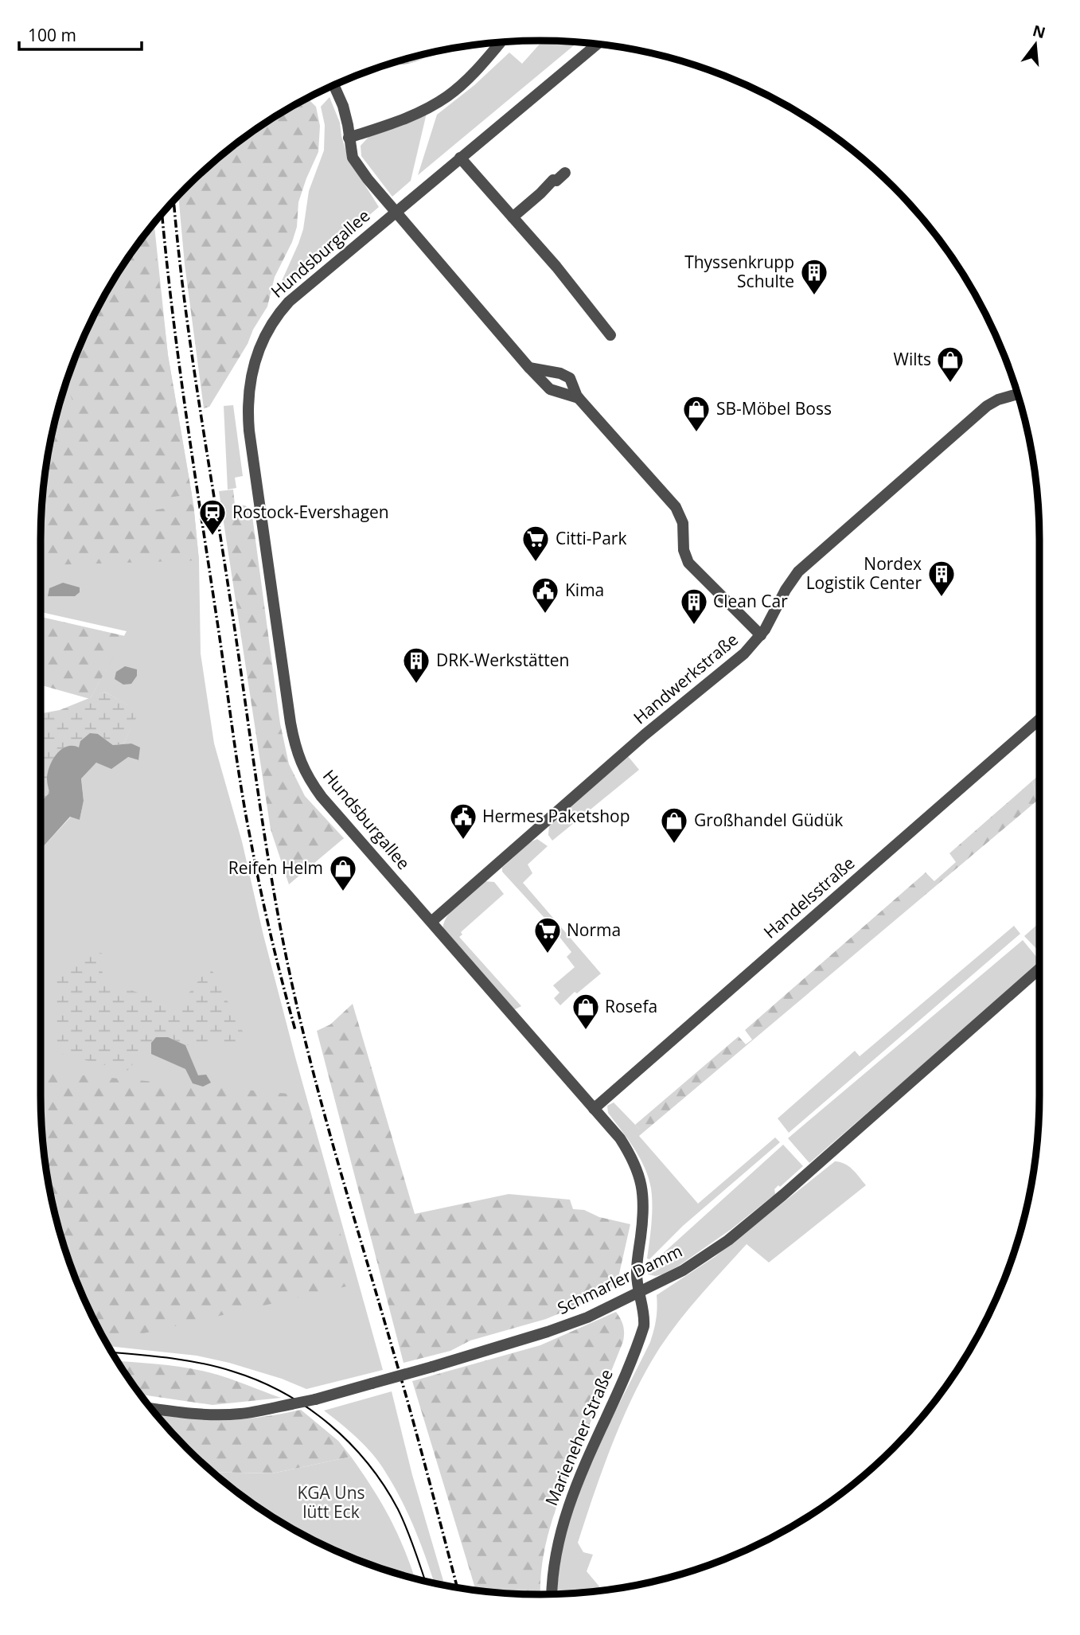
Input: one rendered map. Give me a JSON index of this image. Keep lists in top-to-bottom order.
{
  "streets": {
    "street": [
      "Hundsburgallee",
      "Handwerkstraße",
      "Handelsstraße",
      "Schmarler Damm",
      "Marieneher Straße"
    ]
  },
  "crossings": [
    ["Hundsburgallee", "Handwerkstraße"],
    ["Hundsburgallee", "Handelsstraße"],
    ["Hundsburgallee", "Schmarler Damm"],
    ["Hundsburgallee", "Marieneher Straße"],
    ["Schmarler Damm", "Marieneher Straße"]
  ],
  "parks": ["KGA Uns lütt Eck"],
  "places": {
    "building": [
      "Thyssenkrupp Schulte",
      "Nordex Logistik Center",
      "Clean Car",
      "DRK-Werkstätten"
    ],
    "shop": [
      "Wilts",
      "SB-Möbel Boss",
      "Großhandel Güdük",
      "Reifen Helm",
      "Rosefa"
    ],
    "station": ["Rostock-Evershagen"],
    "supermarket": ["Citti-Park", "Norma"],
    "public building": ["Kima", "Hermes Paketshop"]
  },
  "scale_bar": "100 m",
  "north": "top"
}
